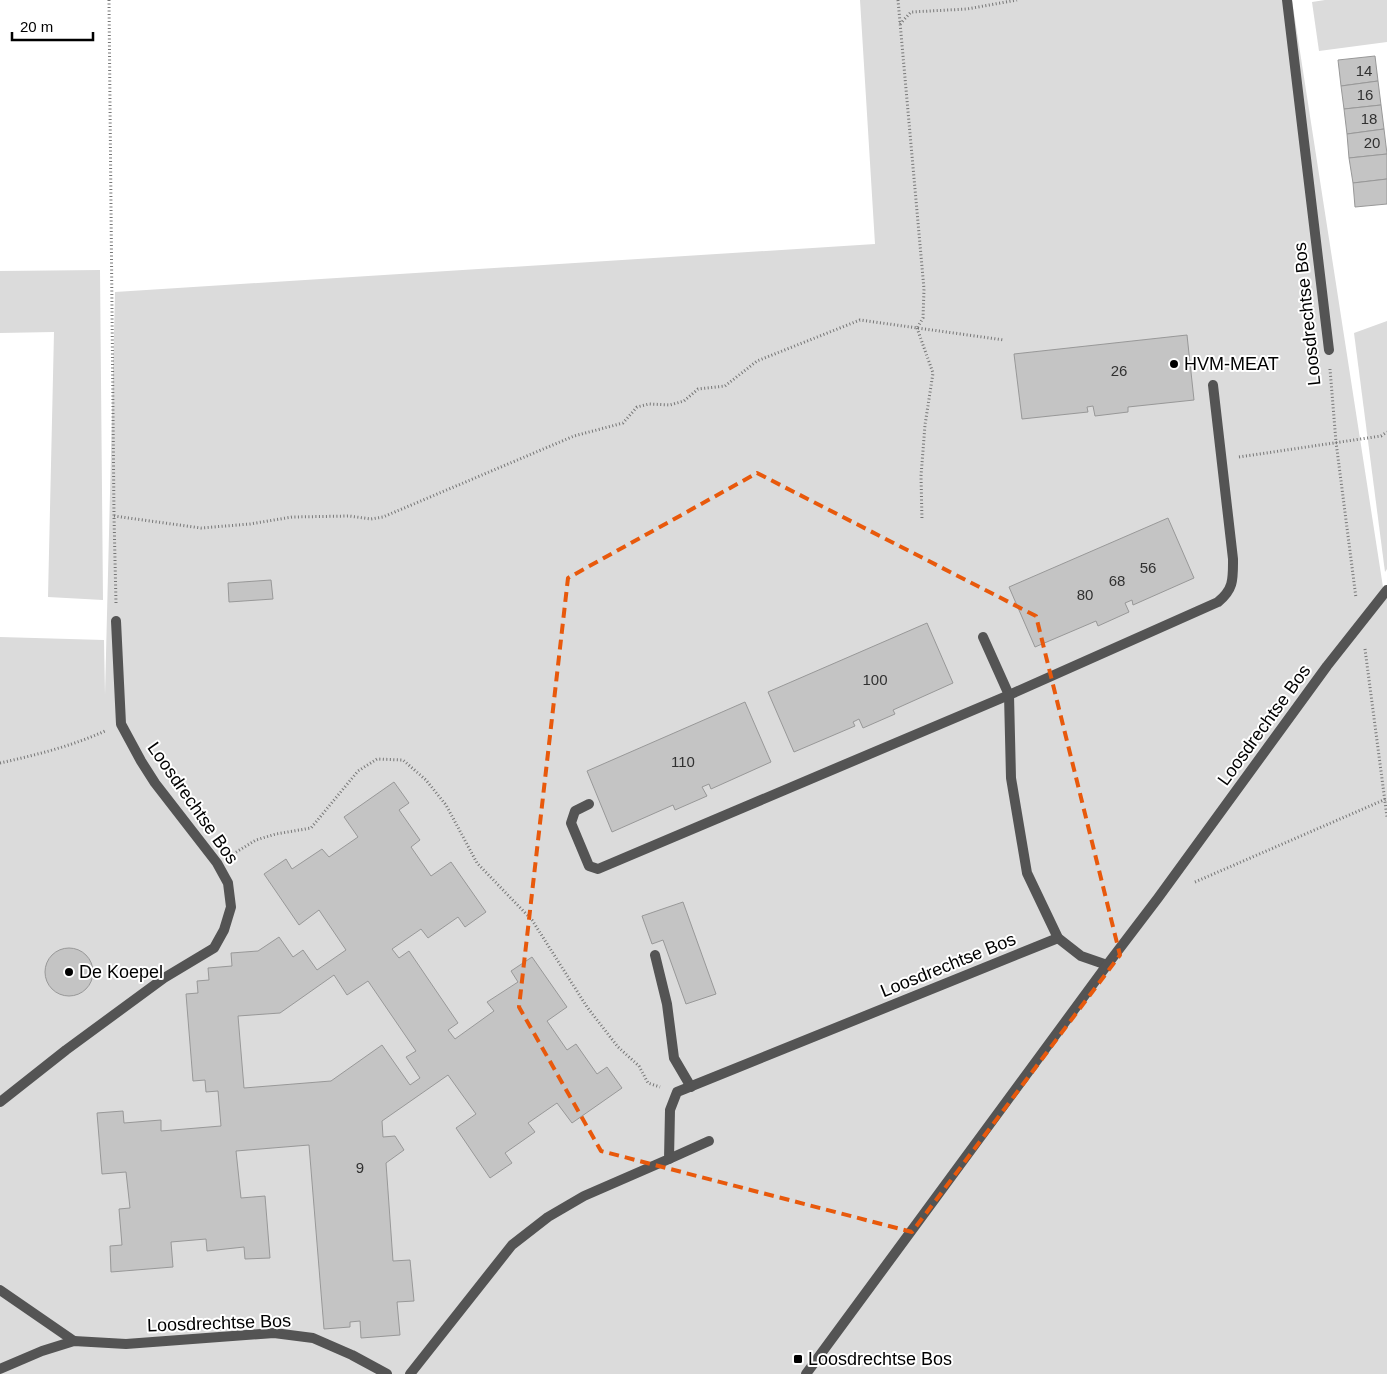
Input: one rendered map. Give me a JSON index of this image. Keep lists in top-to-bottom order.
{
  "streets": {
    "street": ["Loosdrechtse Bos"]
  },
  "places": {
    "other": ["HVM-MEAT", "De Koepel"],
    "transit": ["Loosdrechtse Bos"]
  },
  "house_numbers": [
    "14",
    "16",
    "18",
    "20",
    "26",
    "56",
    "68",
    "80",
    "100",
    "110",
    "9"
  ],
  "scale_bar": "20 m"
}
